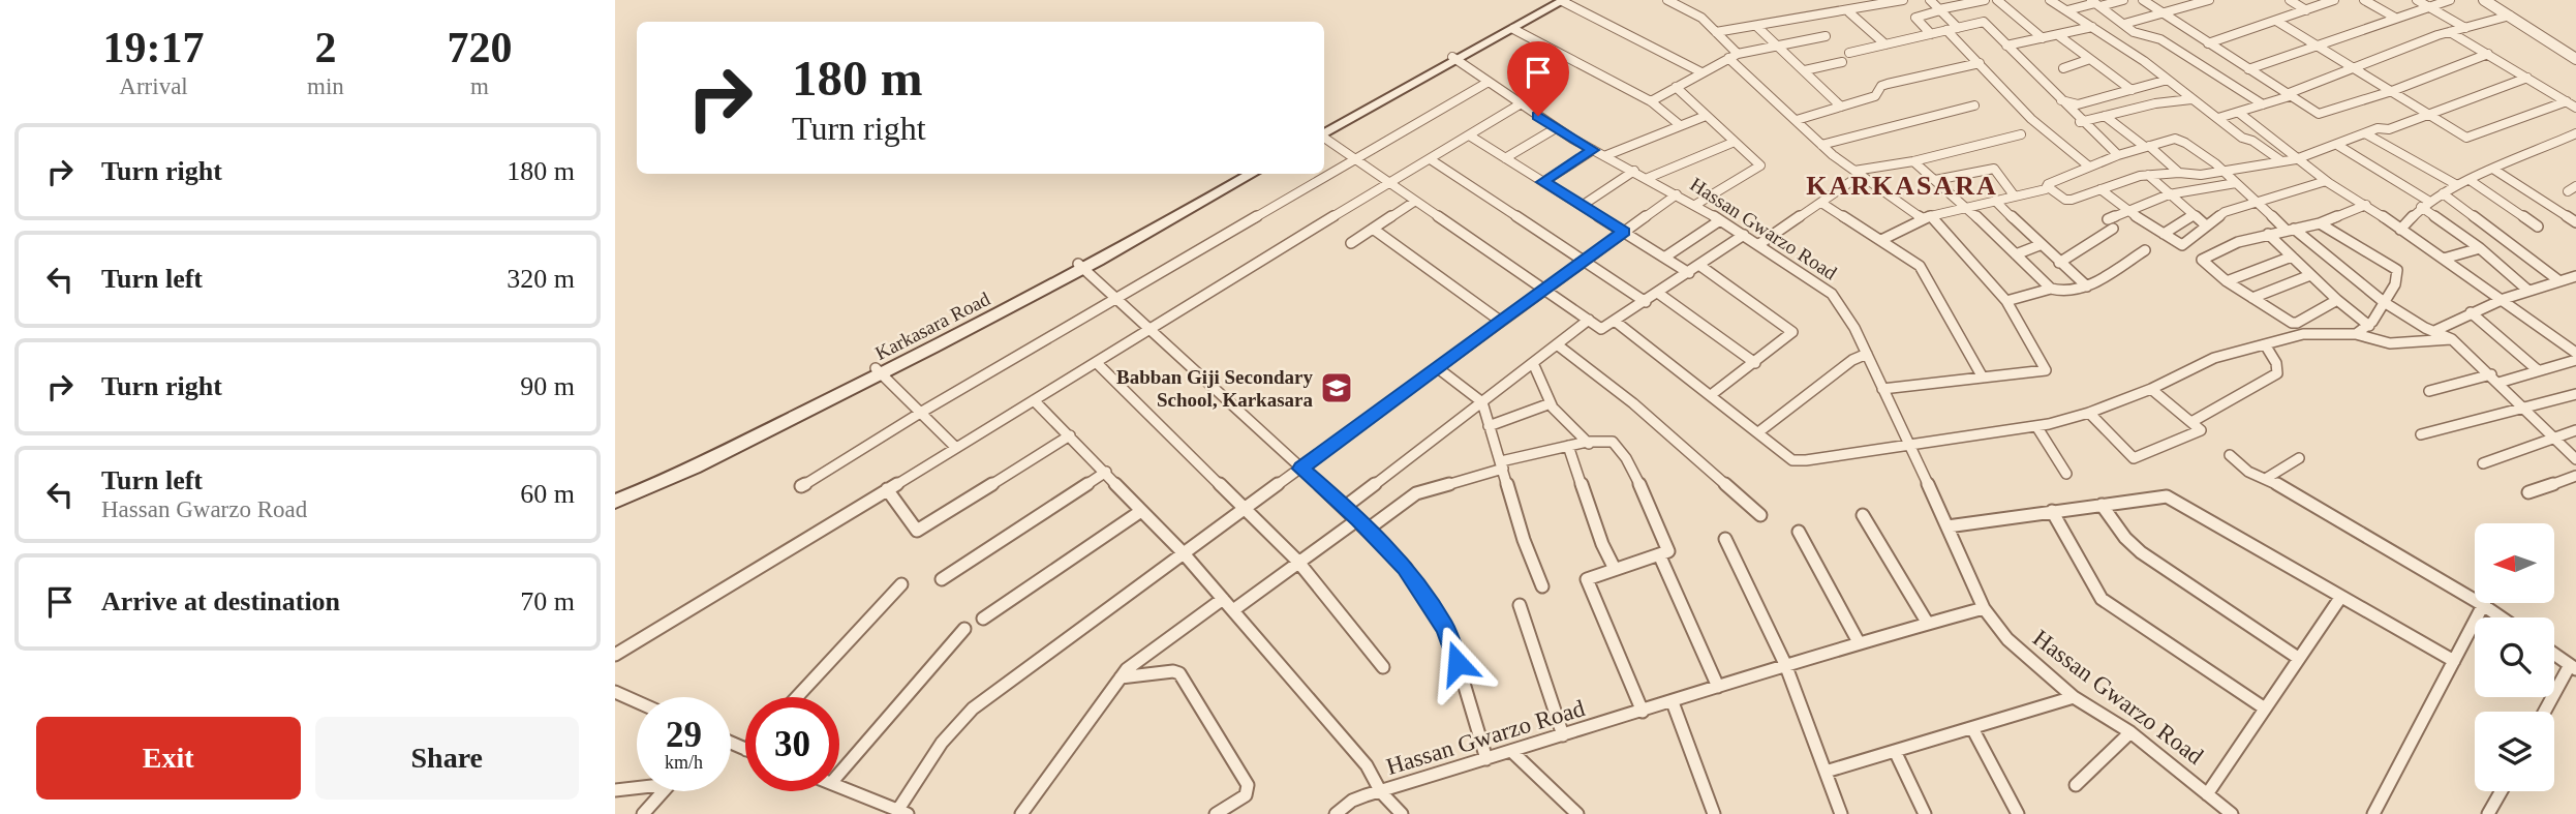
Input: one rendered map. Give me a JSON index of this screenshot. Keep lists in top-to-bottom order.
{
  "streets": {
    "main road": ["Karkasara Road"],
    "street": ["Hassan Gwarzo Road"]
  },
  "districts": ["KARKASARA"],
  "places": {
    "school or university": ["Babban Giji Secondary School, Karkasara"]
  },
  "north": "left",
  "page": {
    "eta": [
      "19:17",
      "Arrival",
      "2",
      "min",
      "720",
      "m"
    ],
    "turn": ["180 m", "Turn right"],
    "list": [
      {
        "name": "Turn right",
        "value": "180 m"
      },
      {
        "name": "Turn left",
        "value": "320 m"
      },
      {
        "name": "Turn right",
        "value": "90 m"
      },
      {
        "name": "Turn left",
        "note": "Hassan Gwarzo Road",
        "value": "60 m"
      },
      {
        "name": "Arrive at destination",
        "value": "70 m"
      }
    ],
    "speed": "29 km/h",
    "limit": "30",
    "buttons": ["Exit", "Share"]
  }
}
